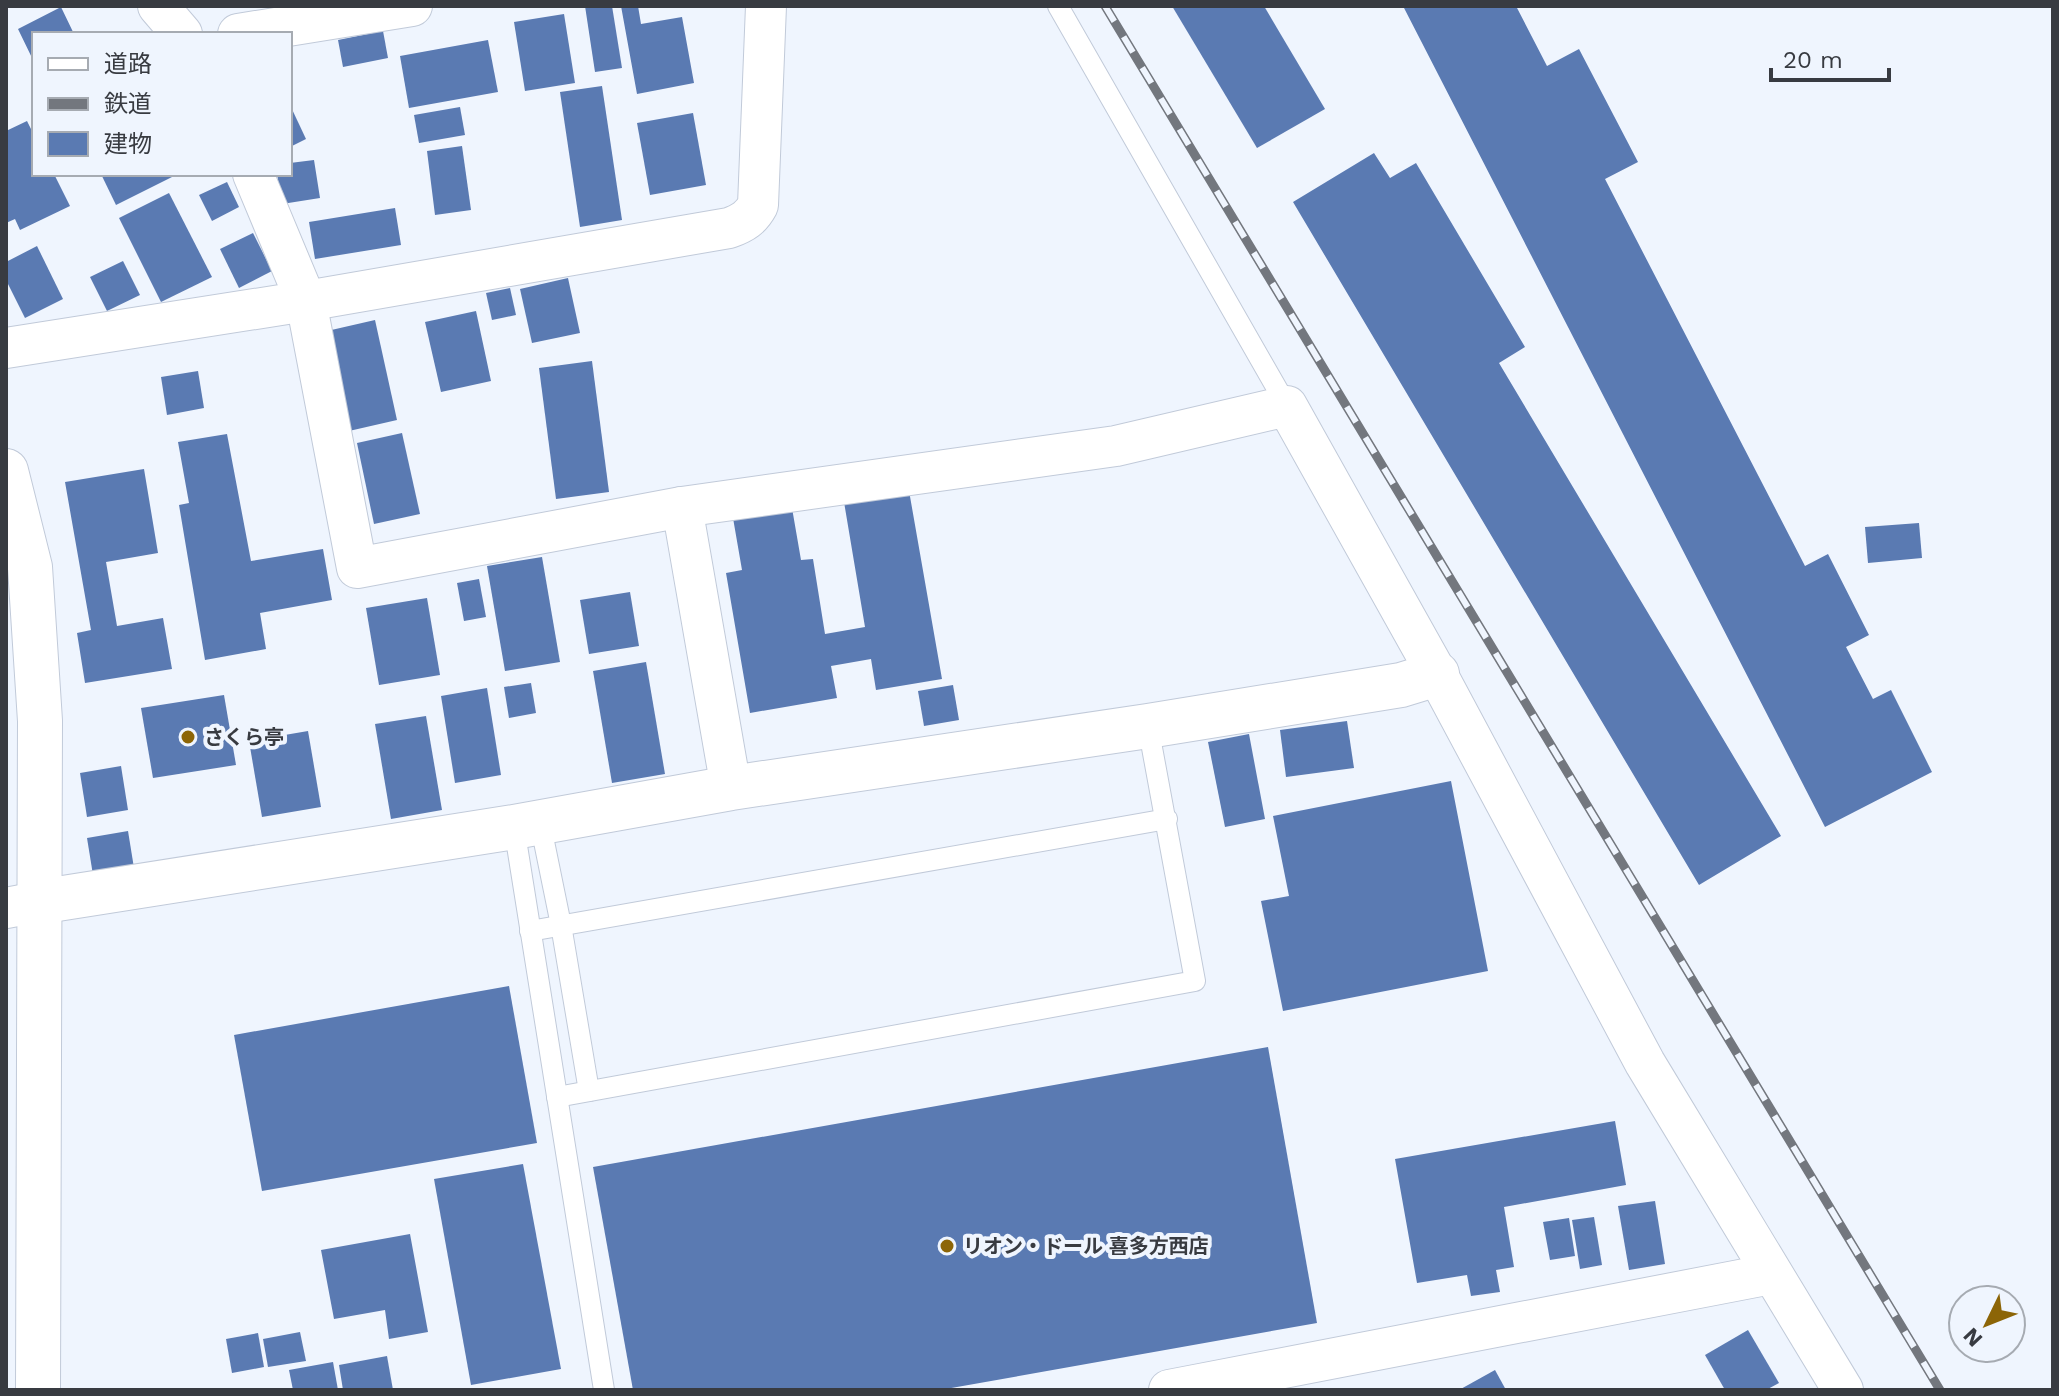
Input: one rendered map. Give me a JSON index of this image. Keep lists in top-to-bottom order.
{
  "places": ["さくら亭", "リオン・ドール 喜多方西店"],
  "legend": ["道路", "鉄道", "建物"],
  "scale_bar": "20 m",
  "north": "bottom left"
}
